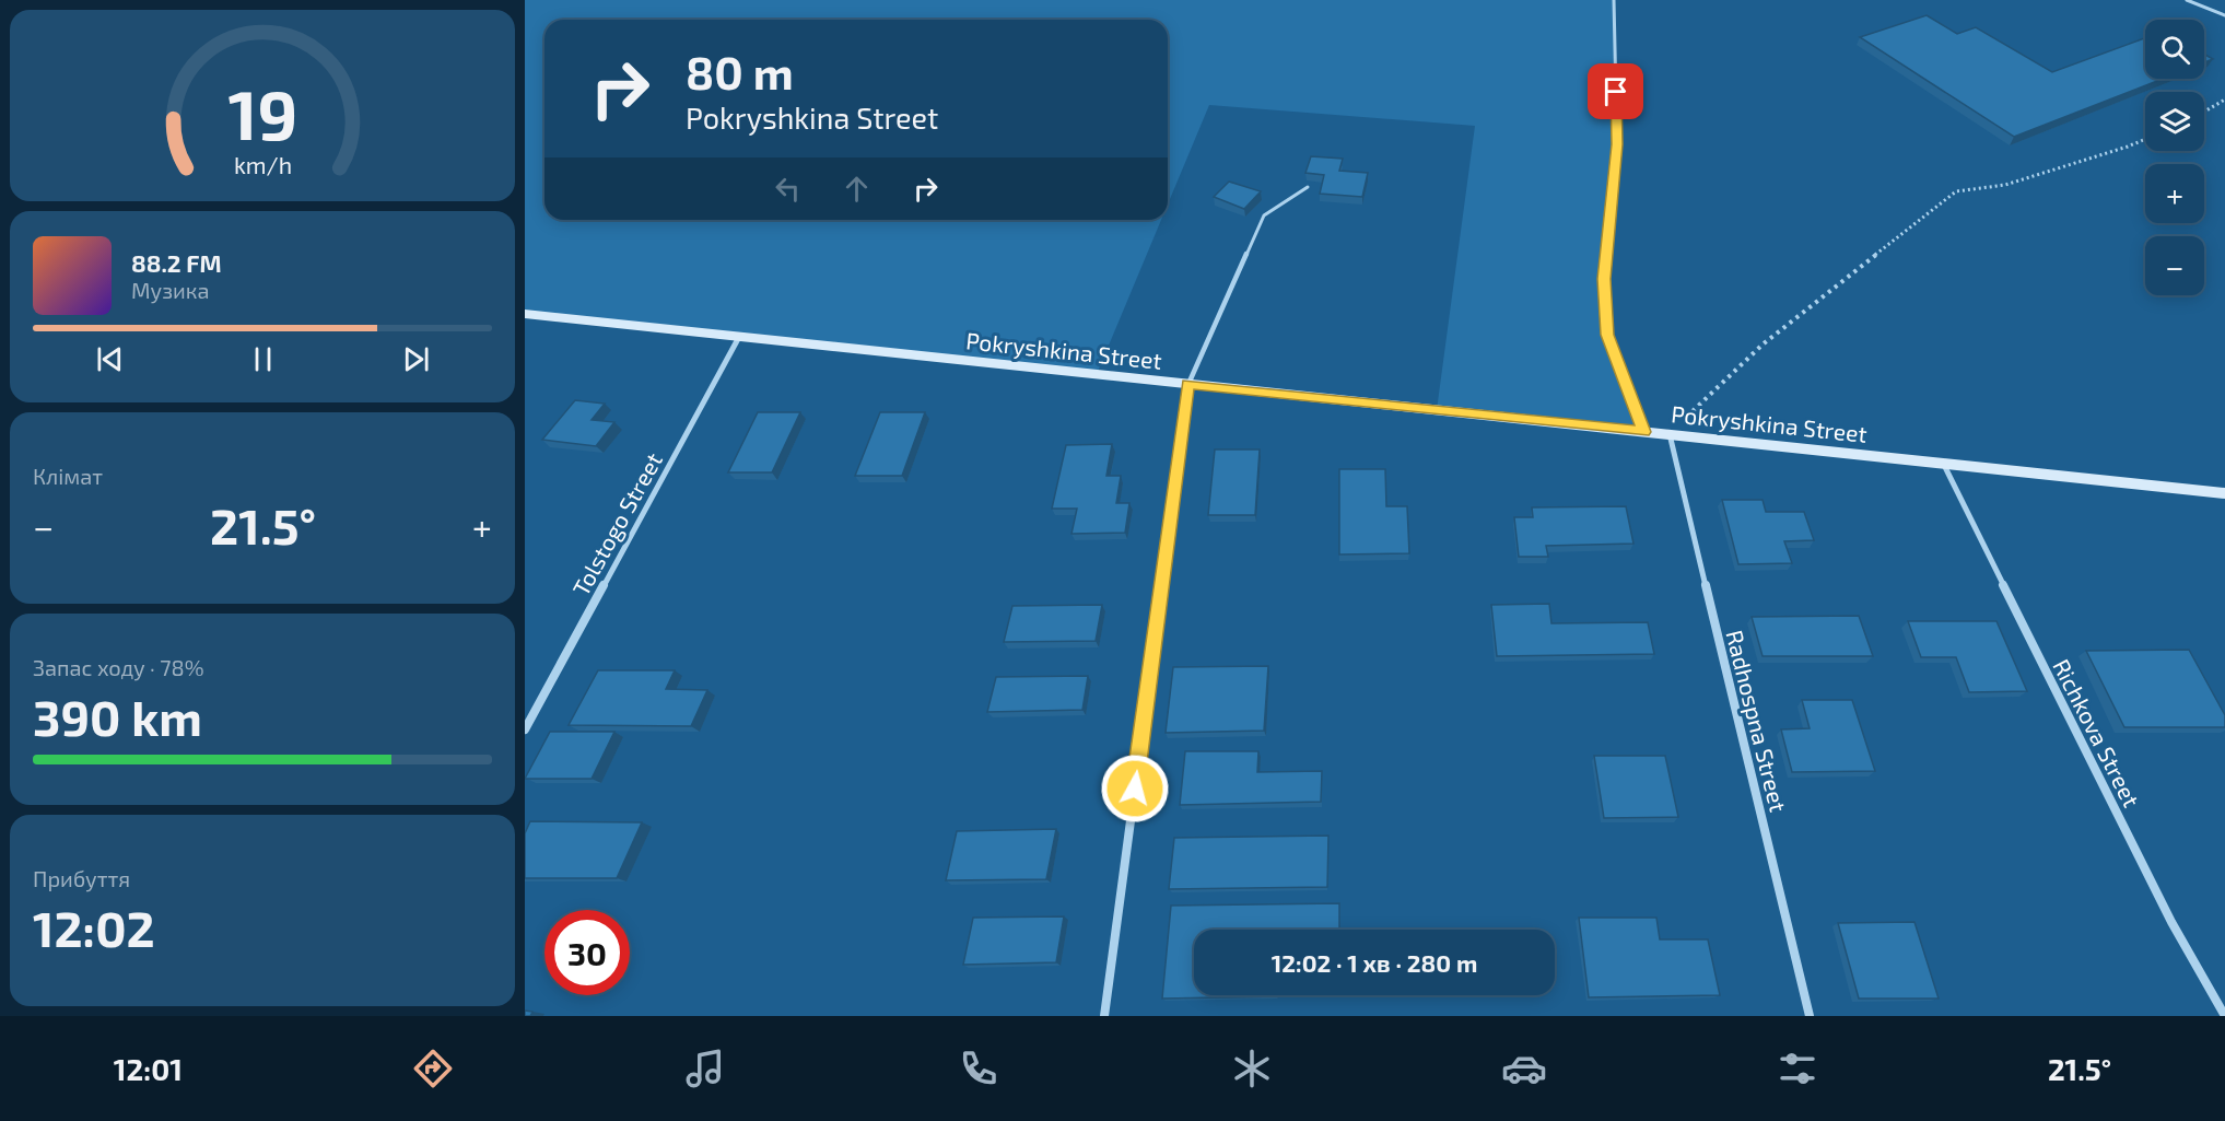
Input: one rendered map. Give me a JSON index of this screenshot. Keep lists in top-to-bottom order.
{
  "streets": {
    "street": [
      "Pokryshkina Street",
      "Tolstogo Street",
      "Radhospna Street",
      "Richkova Street"
    ]
  },
  "crossings": [
    ["Pokryshkina Street", "Tolstogo Street"],
    ["Pokryshkina Street", "Radhospna Street"],
    ["Pokryshkina Street", "Richkova Street"]
  ],
  "page": {
    "map_buttons": ["+", "−"],
    "turn": ["80 m", "Pokryshkina Street"],
    "song": ["88.2 FM", "Музика"],
    "tile": [
      "Клімат",
      ["Запас ходу · 78%", "390 km"],
      ["Прибуття", "12:02"]
    ],
    "heat": ["−", "21.5°", "+"],
    "limit": "30",
    "trip": "12:02 · 1 хв · 280 m",
    "tabs": ["12:01", "21.5°"],
    "gauge": ["19", "km/h"]
  }
}
